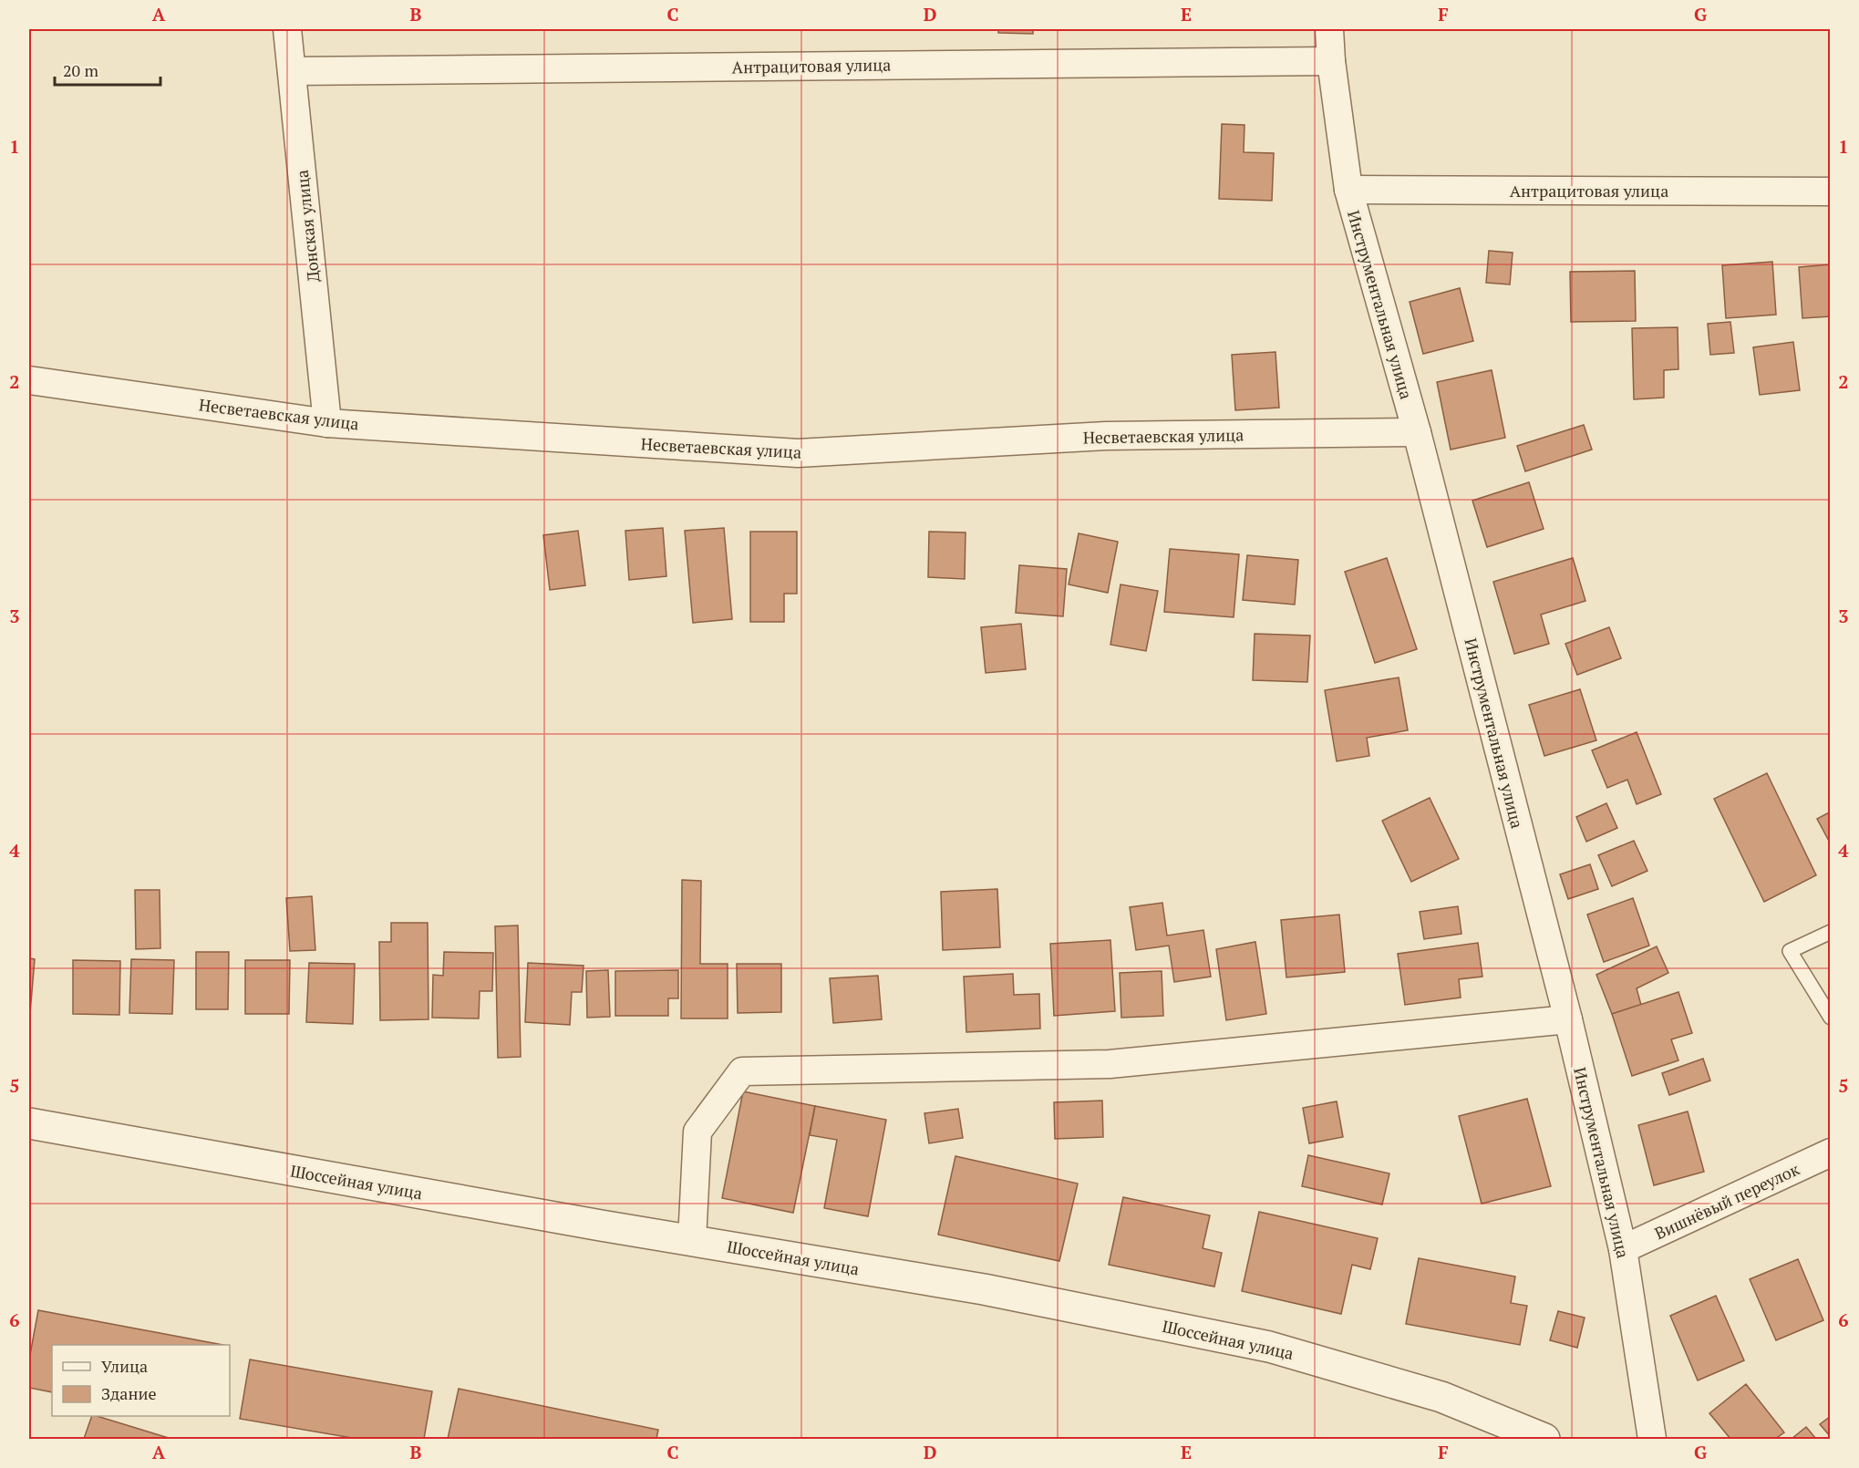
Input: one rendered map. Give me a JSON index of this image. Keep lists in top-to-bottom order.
{
  "streets": {
    "street": [
      "Антрацитовая улица",
      "Донская улица",
      "Инструментальная улица",
      "Несветаевская улица",
      "Шоссейная улица",
      "Вишнёвый переулок"
    ]
  },
  "crossings": [
    ["Антрацитовая улица", "Донская улица"],
    ["Антрацитовая улица", "Инструментальная улица"],
    ["Донская улица", "Несветаевская улица"],
    ["Инструментальная улица", "Несветаевская улица"],
    ["Инструментальная улица", "Вишнёвый переулок"]
  ],
  "legend": ["Улица", "Здание"],
  "scale_bar": "20 m",
  "grid": {
    "columns": [
      "A",
      "B",
      "C",
      "D",
      "E",
      "F",
      "G"
    ],
    "rows": [
      "1",
      "2",
      "3",
      "4",
      "5",
      "6"
    ]
  }
}
